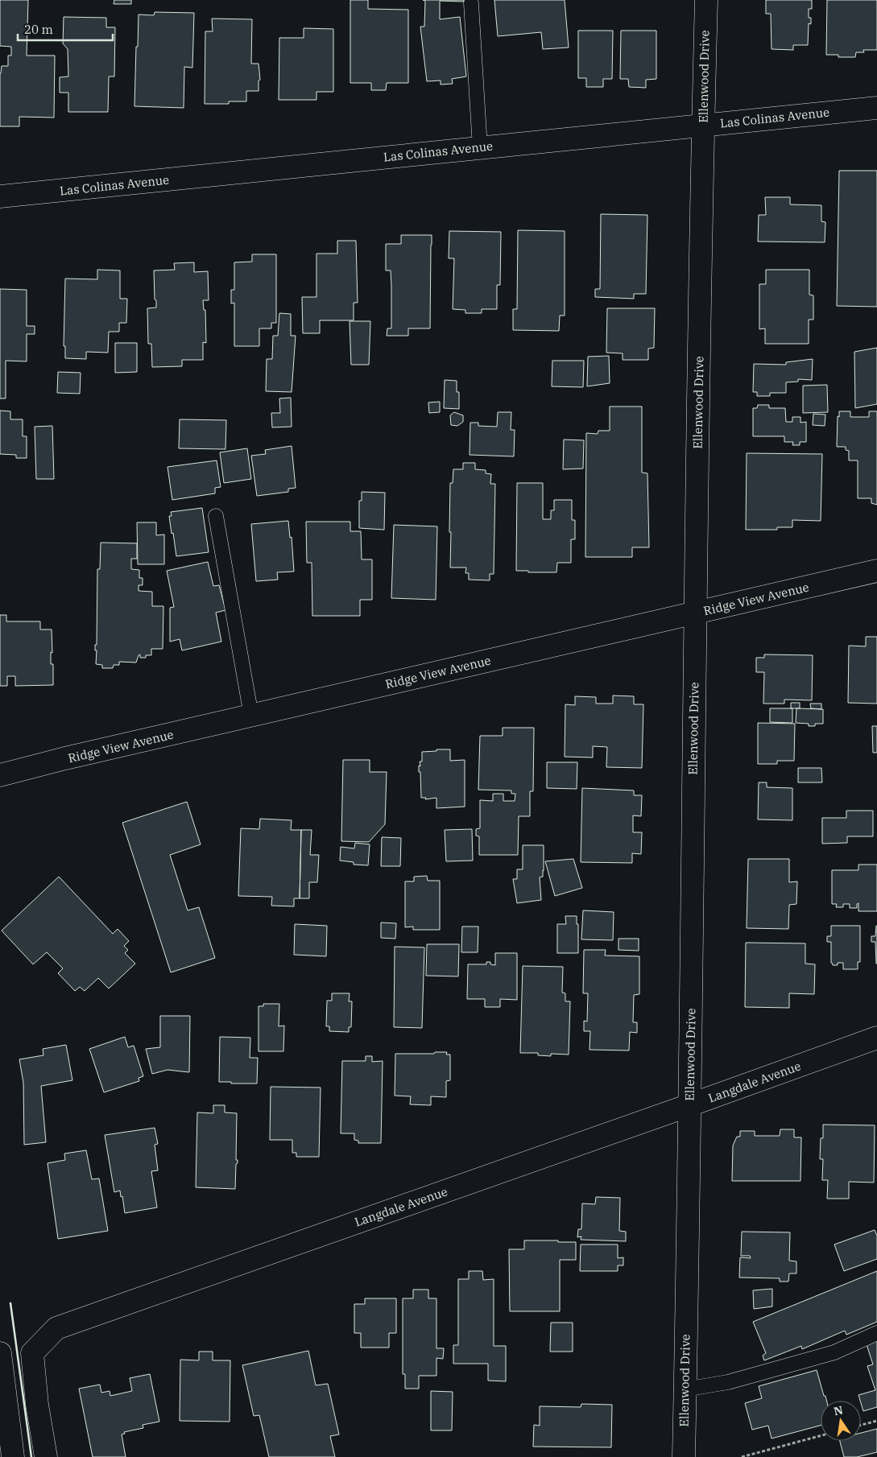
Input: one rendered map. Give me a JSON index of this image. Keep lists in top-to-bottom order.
{
  "streets": {
    "street": [
      "Ellenwood Drive",
      "Las Colinas Avenue",
      "Ridge View Avenue",
      "Langdale Avenue"
    ]
  },
  "crossings": [
    ["Ellenwood Drive", "Las Colinas Avenue"],
    ["Ellenwood Drive", "Ridge View Avenue"],
    ["Ellenwood Drive", "Langdale Avenue"]
  ],
  "scale_bar": "20 m",
  "north": "top"
}
